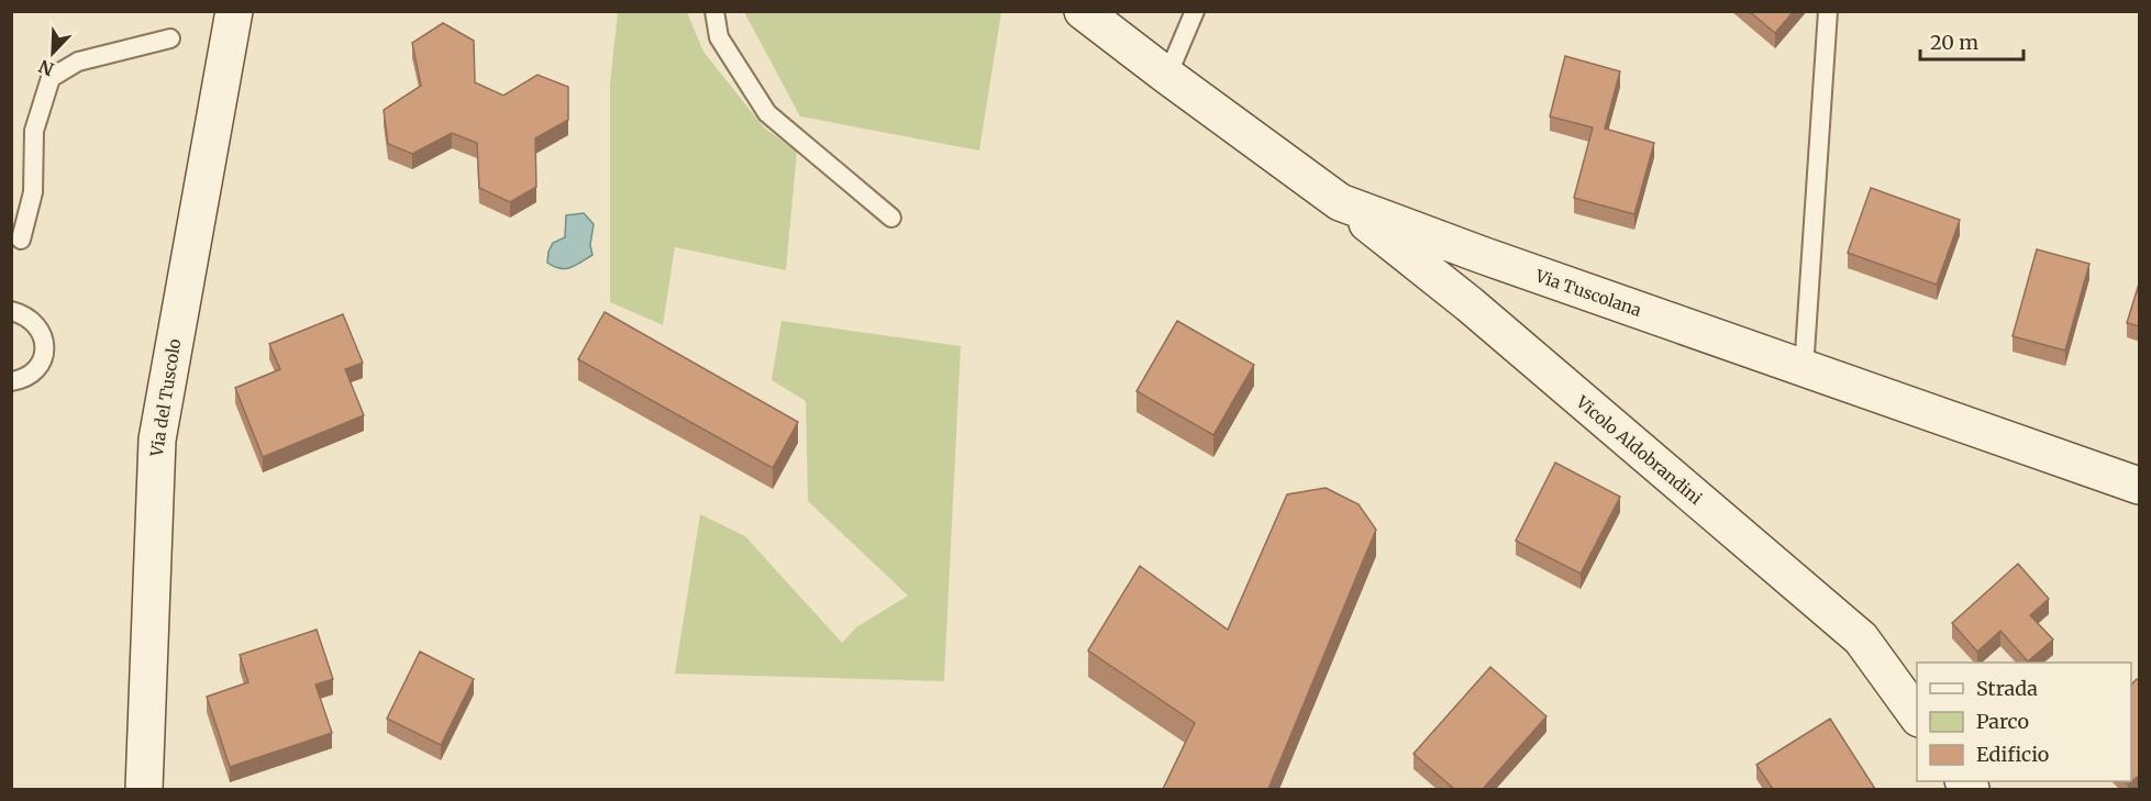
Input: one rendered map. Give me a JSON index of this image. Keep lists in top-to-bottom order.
{
  "streets": {
    "street": ["Via Tuscolana", "Via del Tuscolo", "Vicolo Aldobrandini"]
  },
  "crossings": [
    ["Via Tuscolana", "Vicolo Aldobrandini"]
  ],
  "legend": ["Strada", "Parco", "Edificio"],
  "scale_bar": "20 m",
  "north": "bottom left"
}
